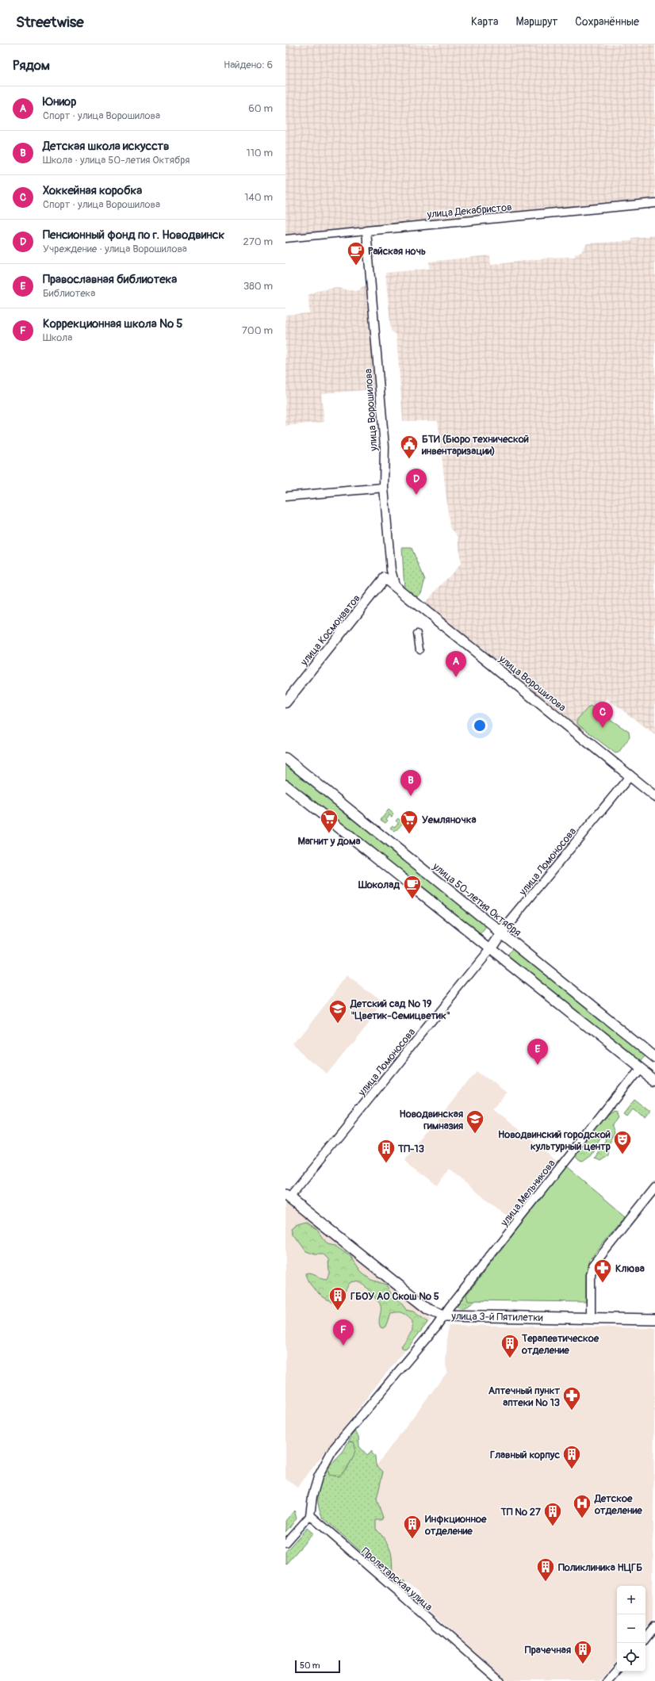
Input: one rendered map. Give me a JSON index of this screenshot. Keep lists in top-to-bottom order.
{
  "streets": {
    "main road": [
      "улица Ворошилова",
      "улица Космонавтов",
      "улица 50-летия Октября",
      "улица 3-й Пятилетки"
    ],
    "street": [
      "улица Декабристов",
      "улица Ломоносова",
      "улица Мельникова",
      "Пролетарская улица"
    ]
  },
  "crossings": [
    ["улица Декабристов", "улица Ворошилова"],
    ["улица Ворошилова", "улица Космонавтов"],
    ["улица Ворошилова", "улица Ломоносова"],
    ["улица Ломоносова", "улица 50-летия Октября"],
    ["улица Ломоносова", "улица 3-й Пятилетки"],
    ["улица Мельникова", "улица 3-й Пятилетки"],
    ["улица Мельникова", "Пролетарская улица"]
  ],
  "places": {
    "cafe": ["Райская ночь", "Шоколад"],
    "public building": ["БТИ (Бюро технической инвентаризации)"],
    "supermarket": ["Магнит у дома", "Уемляночка"],
    "school or university": ["Детский сад № 19 \"Цветик-Семицветик\"", "Новодвинская гимназия"],
    "theatre": ["Новодвинский городской культурный центр"],
    "building": [
      "ТП-13",
      "ГБОУ АО Скош № 5",
      "Терапевтическое отделение",
      "Главный корпус",
      "ТП № 27",
      "Инфкционное отделение",
      "Поликлиника НЦГБ",
      "Прачечная"
    ],
    "pharmacy": ["Клюва", "Аптечный пункт аптеки № 13"],
    "hospital": ["Детское отделение"]
  },
  "scale_bar": "50 m",
  "page": {
    "header": "Streetwise",
    "nav": ["Карта", "Маршрут", "Сохранённые"],
    "heading": ["Рядом", "Найдено: 6"],
    "list": [
      {
        "mark": "A",
        "name": "Юниор",
        "note": "Спорт · улица Ворошилова",
        "value": "60 m"
      },
      {
        "mark": "B",
        "name": "Детская школа искусств",
        "note": "Школа · улица 50-летия Октября",
        "value": "110 m"
      },
      {
        "mark": "C",
        "name": "Хоккейная коробка",
        "note": "Спорт · улица Ворошилова",
        "value": "140 m"
      },
      {
        "mark": "D",
        "name": "Пенсионный фонд по г. Новодвинск",
        "note": "Учреждение · улица Ворошилова",
        "value": "270 m"
      },
      {
        "mark": "E",
        "name": "Православная библиотека",
        "note": "Библиотека",
        "value": "380 m"
      },
      {
        "mark": "F",
        "name": "Коррекционная школа № 5",
        "note": "Школа",
        "value": "700 m"
      }
    ],
    "pins": [
      "D",
      "A",
      "C",
      "B",
      "E",
      "F"
    ],
    "map_buttons": ["+", "−"],
    "scale": "50 m"
  }
}
